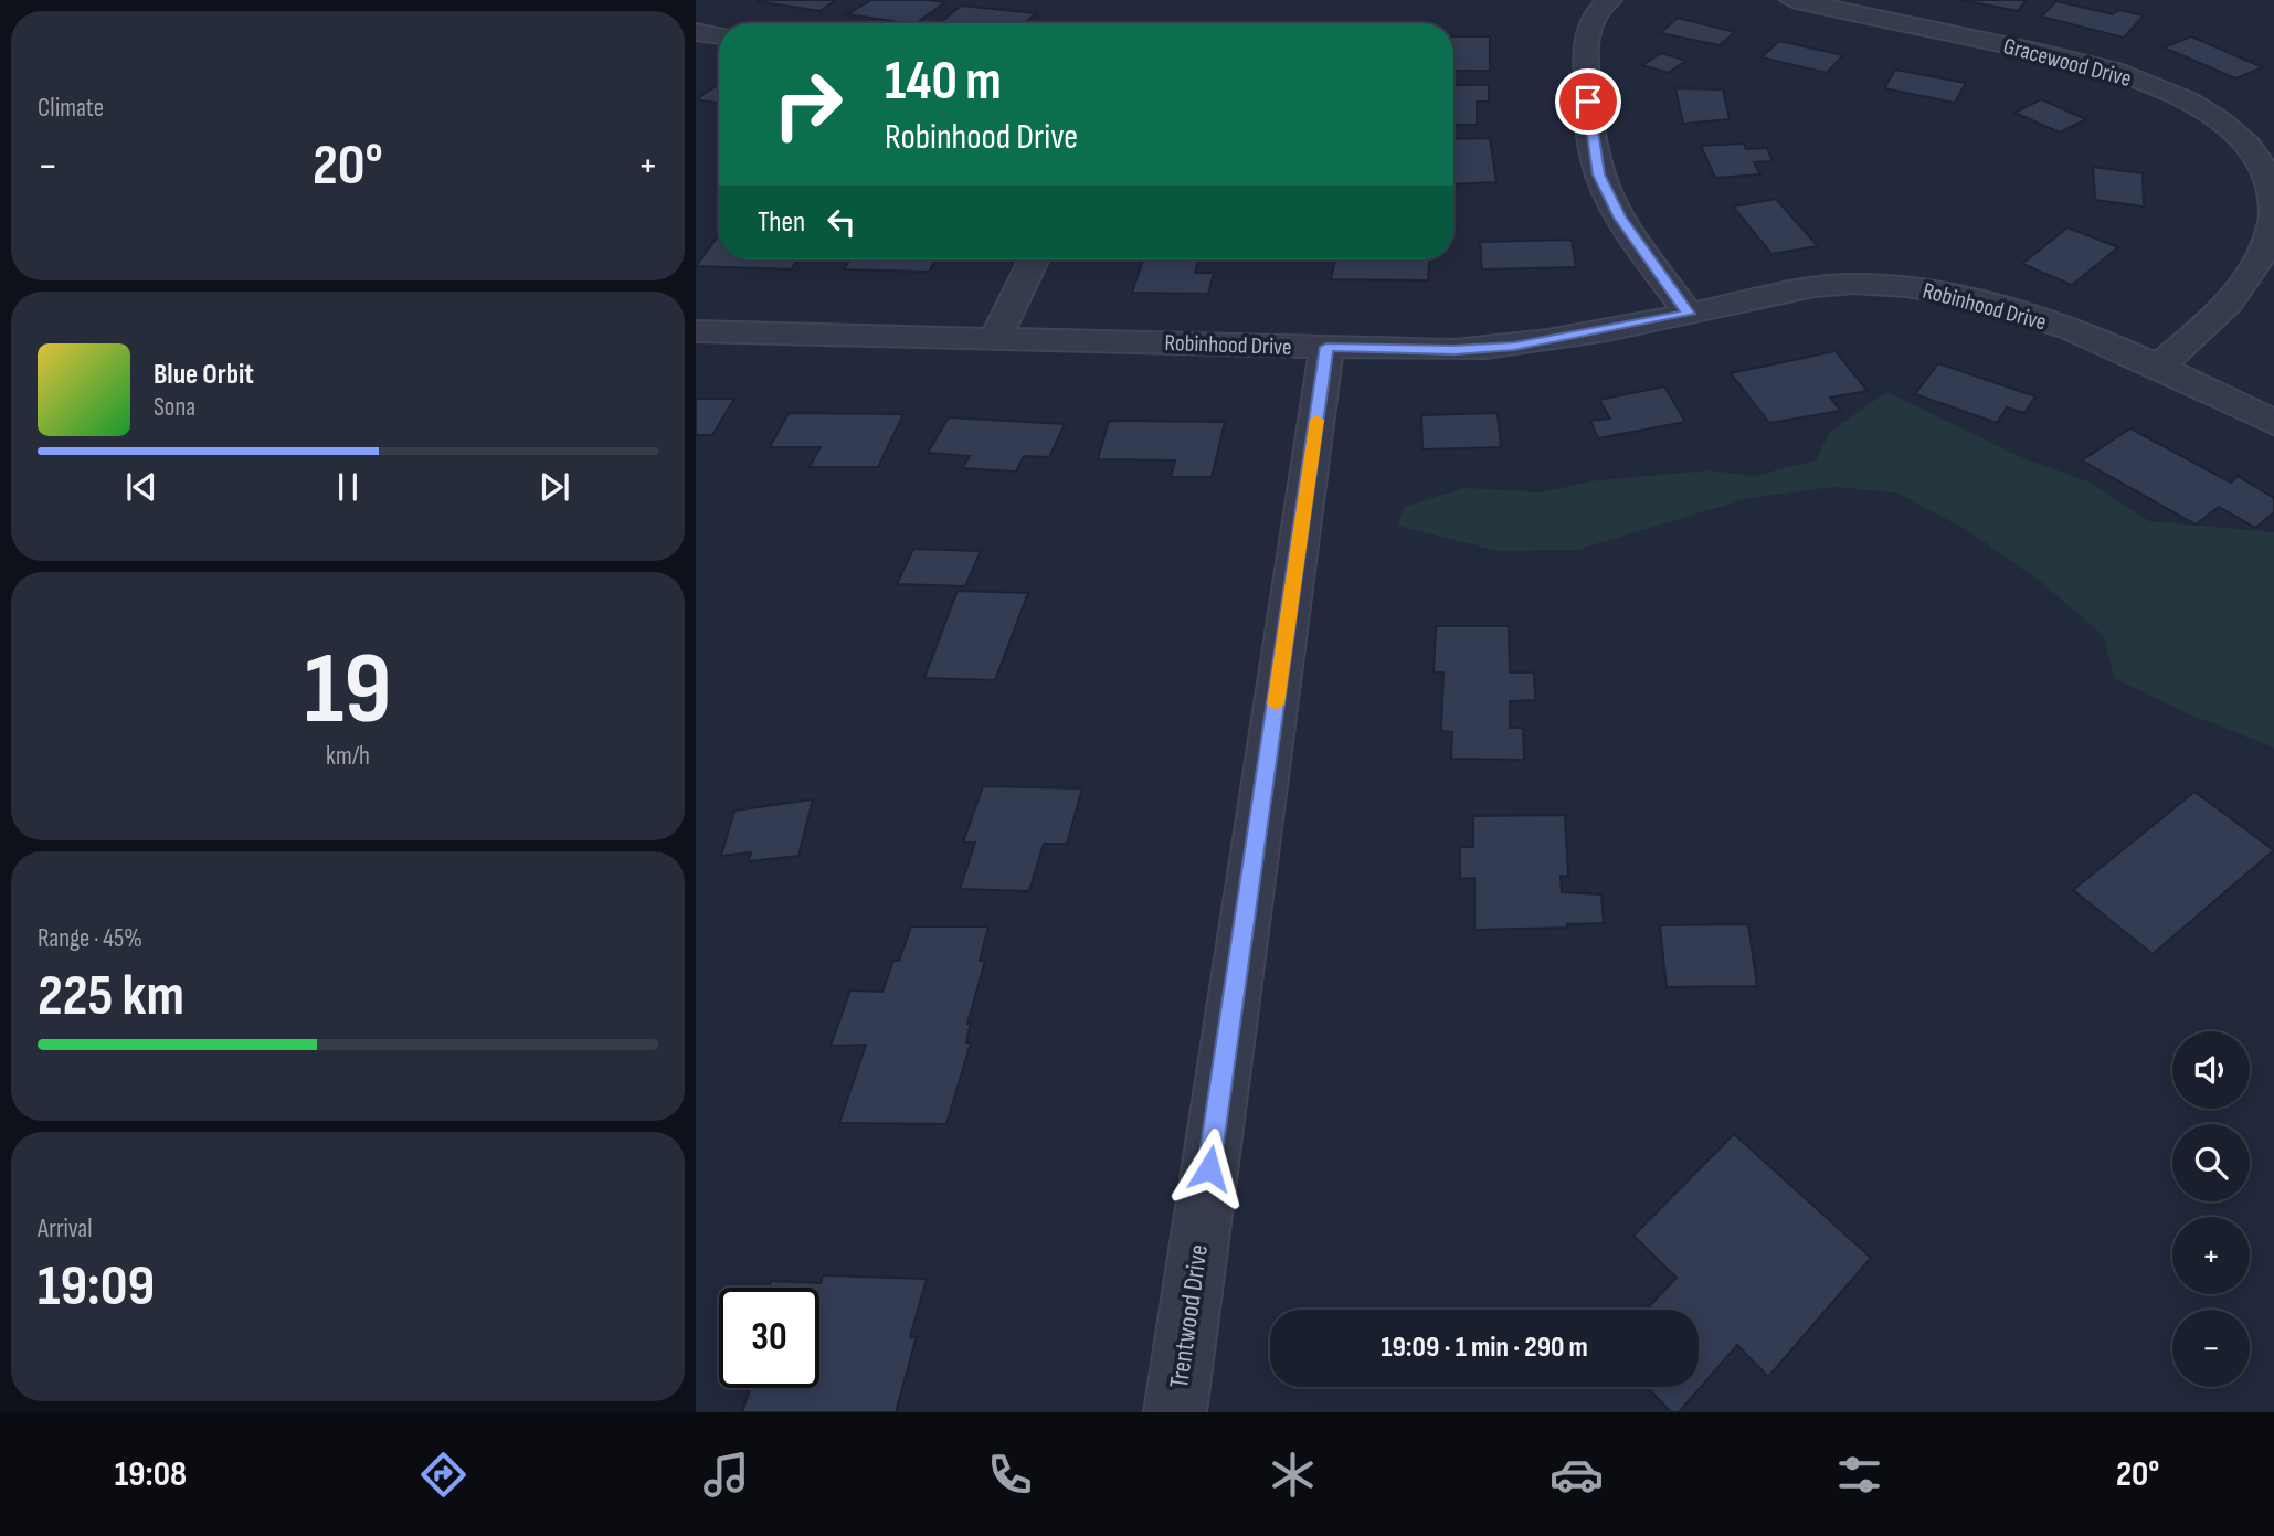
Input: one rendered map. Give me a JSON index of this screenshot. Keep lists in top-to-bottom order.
{
  "streets": {
    "street": ["Gracewood Drive", "Robinhood Drive", "Trentwood Drive"]
  },
  "crossings": [
    ["Gracewood Drive", "Robinhood Drive"],
    ["Robinhood Drive", "Trentwood Drive"]
  ],
  "page": {
    "tile": [
      "Climate",
      ["19", "km/h"],
      ["Range · 45%", "225 km"],
      ["Arrival", "19:09"]
    ],
    "turn": ["140 m", "Robinhood Drive"],
    "heat": ["−", "20°", "+"],
    "then": "Then",
    "song": ["Blue Orbit", "Sona"],
    "map_buttons": ["+", "−"],
    "limit": "30",
    "trip": "19:09 · 1 min · 290 m",
    "tabs": ["19:08", "20°"]
  }
}
